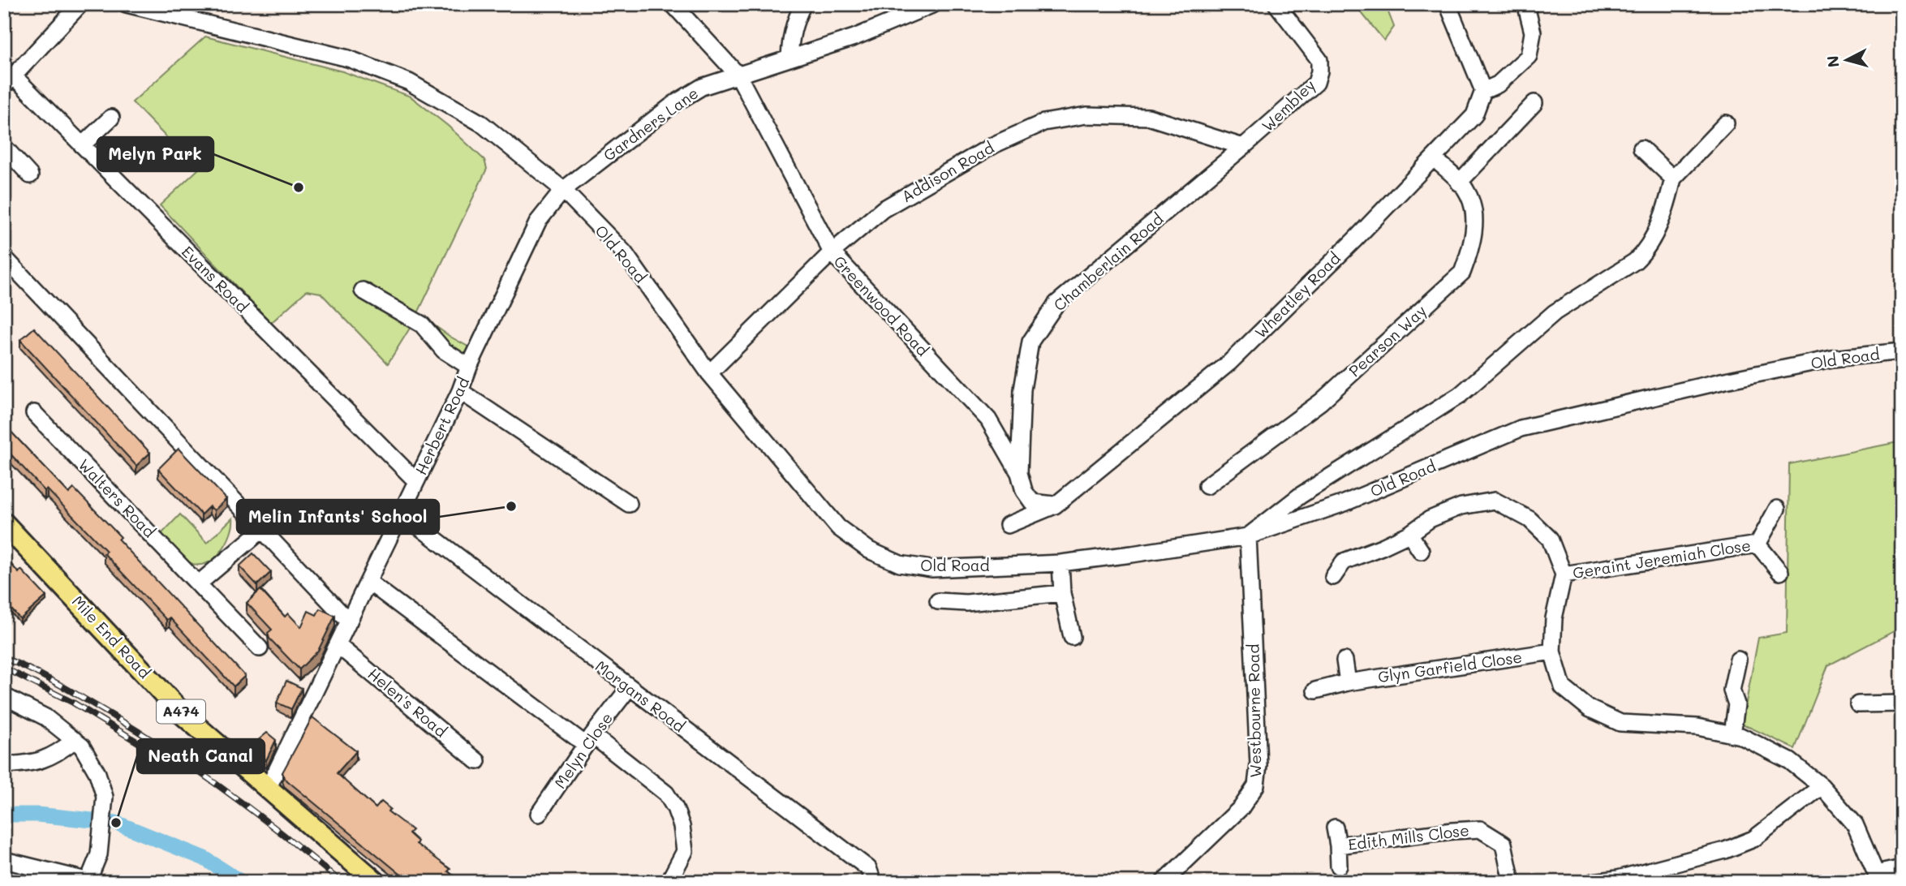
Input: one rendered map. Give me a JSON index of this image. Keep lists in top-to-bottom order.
{
  "streets": {
    "main road": ["Mile End Road", "A474"],
    "street": [
      "Wembley",
      "Gardners Lane",
      "Addison Road",
      "Old Road",
      "Chamberlain Road",
      "Evans Road",
      "Wheatley Road",
      "Greenwood Road",
      "Pearson Way",
      "Herbert Road",
      "Walters Road",
      "Geraint Jeremiah Close",
      "Glyn Garfield Close",
      "Morgans Road",
      "Helen's Road",
      "Westbourne Road",
      "Melyn Close",
      "Edith Mills Close"
    ]
  },
  "crossings": [
    ["Wembley", "Addison Road"],
    ["Wembley", "Chamberlain Road"],
    ["Gardners Lane", "Old Road"],
    ["Gardners Lane", "Greenwood Road"],
    ["Gardners Lane", "Herbert Road"],
    ["Addison Road", "Old Road"],
    ["Addison Road", "Chamberlain Road"],
    ["Addison Road", "Greenwood Road"],
    ["Old Road", "Herbert Road"],
    ["Old Road", "Westbourne Road"],
    ["Chamberlain Road", "Greenwood Road"],
    ["Evans Road", "Herbert Road"],
    ["Wheatley Road", "Greenwood Road"],
    ["Wheatley Road", "Pearson Way"],
    ["Herbert Road", "Mile End Road"],
    ["Herbert Road", "Morgans Road"],
    ["Herbert Road", "Helen's Road"],
    ["Morgans Road", "Melyn Close"]
  ],
  "places": ["Melyn Park", "Melin Infants' School", "Neath Canal"],
  "north": "left"
}
